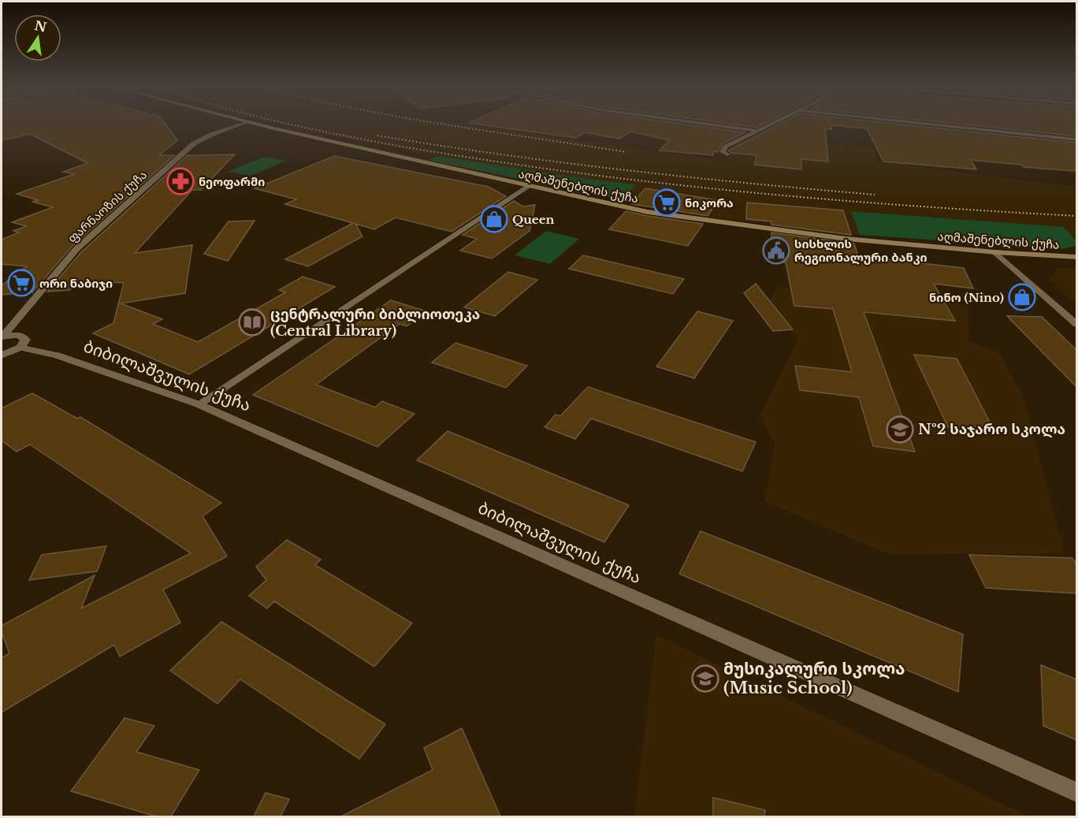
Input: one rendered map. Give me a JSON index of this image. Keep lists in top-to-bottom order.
{
  "streets": {
    "main road": ["აღმაშენებლის ქუჩა"],
    "street": ["ფარნაოზის ქუჩა", "ბიბილაშვულის ქუჩა"]
  },
  "places": {
    "pharmacy": ["ნეოფარმი"],
    "supermarket": ["ნიკორა", "ორი ნაბიჯი"],
    "shop": ["Queen", "ნინო (Nino)"],
    "public building": ["სისხლის რეგიონალური ბანკი"],
    "library": ["ცენტრალური ბიბლიოთეკა (Central Library)"],
    "school or university": ["№2 საჯარო სკოლა", "მუსიკალური სკოლა (Music School)"]
  },
  "north": "top"
}
